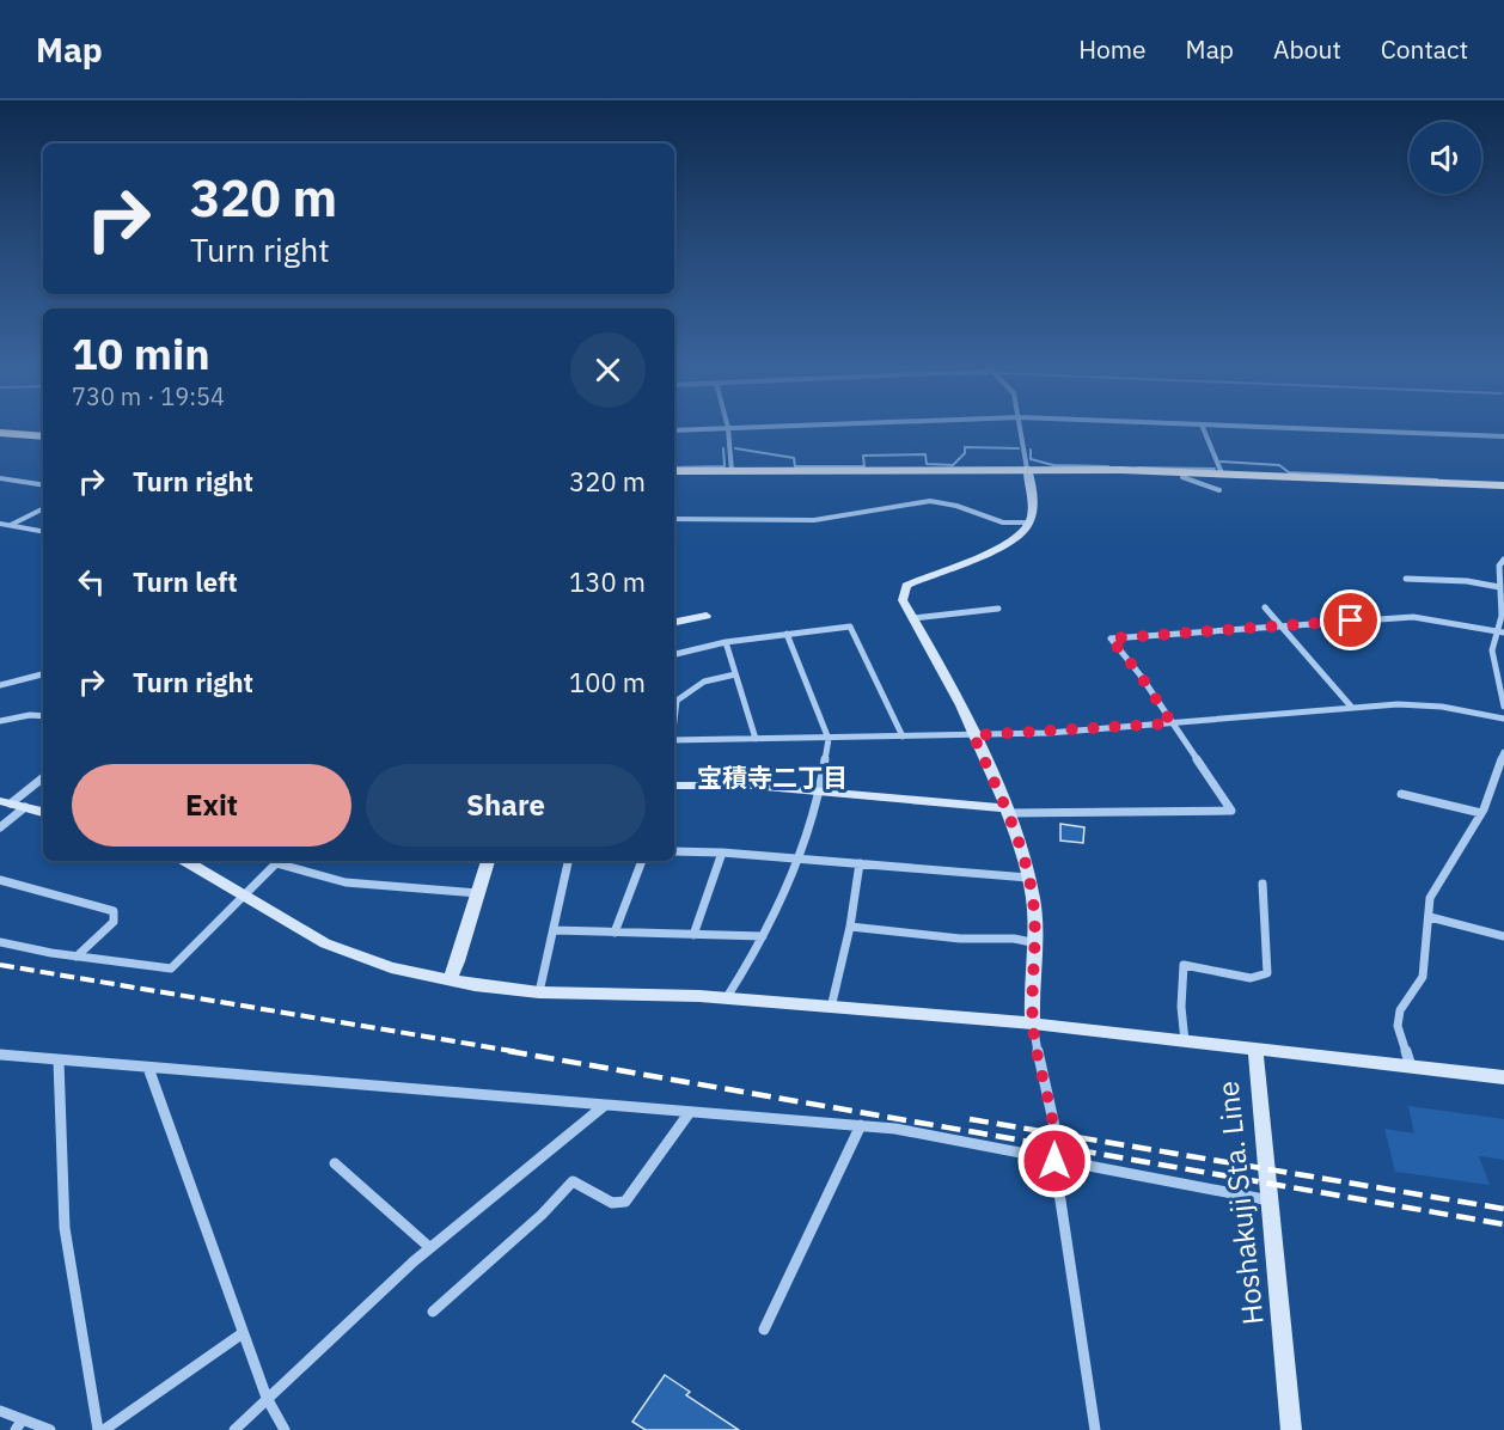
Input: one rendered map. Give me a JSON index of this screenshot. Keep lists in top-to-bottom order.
{
  "streets": {
    "street": ["Hoshakuji Sta. Line"]
  },
  "districts": ["宝積寺二丁目"],
  "page": {
    "header": "Map",
    "nav": [
      "Home",
      "Map",
      "About",
      "Contact"
    ],
    "turn": ["320 m", "Turn right"],
    "heading": ["10 min", "730 m · 19:54"],
    "list": [
      {
        "name": "Turn right",
        "value": "320 m"
      },
      {
        "name": "Turn left",
        "value": "130 m"
      },
      {
        "name": "Turn right",
        "value": "100 m"
      }
    ],
    "buttons": ["Exit", "Share"]
  }
}
